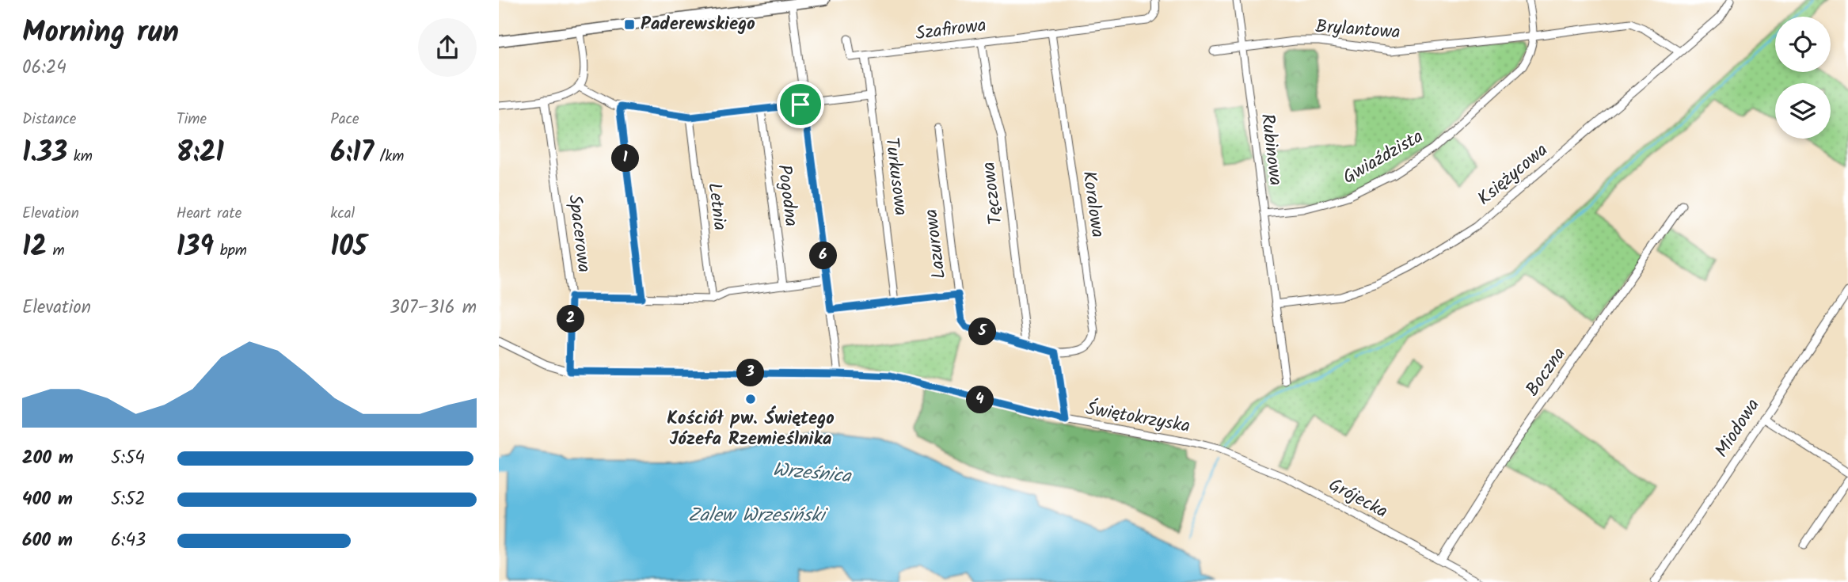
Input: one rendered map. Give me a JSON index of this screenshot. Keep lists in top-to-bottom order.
{
  "streets": {
    "street": [
      "Szafirowa",
      "Brylantowa",
      "Rubinowa",
      "Gwiaździsta",
      "Księżycowa",
      "Turkusowa",
      "Tęczowa",
      "Pogodna",
      "Koralowa",
      "Letnia",
      "Spacerowa",
      "Lazurowa",
      "Boczna",
      "Świętokrzyska",
      "Miodowa",
      "Grójecka"
    ]
  },
  "crossings": [
    ["Szafirowa", "Turkusowa"],
    ["Szafirowa", "Tęczowa"],
    ["Szafirowa", "Koralowa"],
    ["Brylantowa", "Rubinowa"],
    ["Brylantowa", "Gwiaździsta"],
    ["Brylantowa", "Księżycowa"],
    ["Rubinowa", "Gwiaździsta"],
    ["Rubinowa", "Księżycowa"],
    ["Turkusowa", "Lazurowa"],
    ["Spacerowa", "Świętokrzyska"],
    ["Boczna", "Grójecka"],
    ["Świętokrzyska", "Grójecka"]
  ],
  "water": ["Wrześnica", "Zalew Wrzesiński"],
  "places": {
    "transit": ["Paderewskiego"],
    "other": ["Kościół pw. Świętego Józefa Rzemieślnika"]
  },
  "page": {
    "heading": ["Morning run", "06:24"],
    "stats": [
      ["Distance", "1.33 km"],
      ["Time", "8:21"],
      ["Pace", "6:17 /km"],
      ["Elevation", "12 m"],
      ["Heart rate", "139 bpm"],
      ["kcal", "105"]
    ],
    "pins": [
      "1",
      "6",
      "2",
      "5",
      "3",
      "4"
    ],
    "chart": ["Elevation", "307–316 m"],
    "list": [
      {
        "name": "200 m",
        "note": "5:54"
      },
      {
        "name": "400 m",
        "note": "5:52"
      },
      {
        "name": "600 m",
        "note": "6:43"
      }
    ]
  }
}
